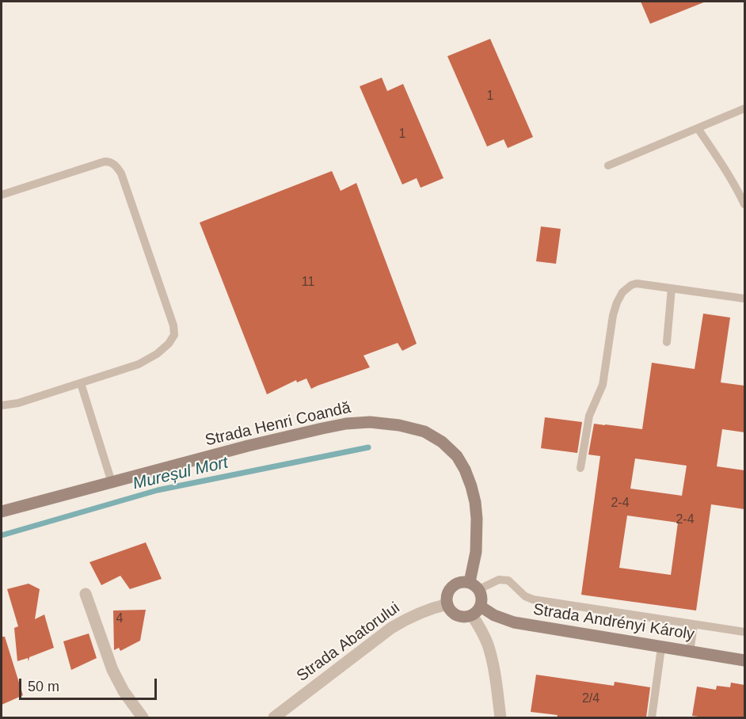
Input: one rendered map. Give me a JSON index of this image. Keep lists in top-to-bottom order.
{
  "streets": {
    "street": ["Strada Henri Coandă", "Strada Andrényi Károly", "Strada Abatorului"]
  },
  "crossings": [
    ["Strada Henri Coandă", "Strada Andrényi Károly"],
    ["Strada Henri Coandă", "Strada Abatorului"],
    ["Strada Andrényi Károly", "Strada Abatorului"]
  ],
  "water": ["Mureșul Mort"],
  "house_numbers": [
    "1",
    "1",
    "11",
    "2-4",
    "2-4",
    "4",
    "2/4"
  ],
  "scale_bar": "50 m"
}
